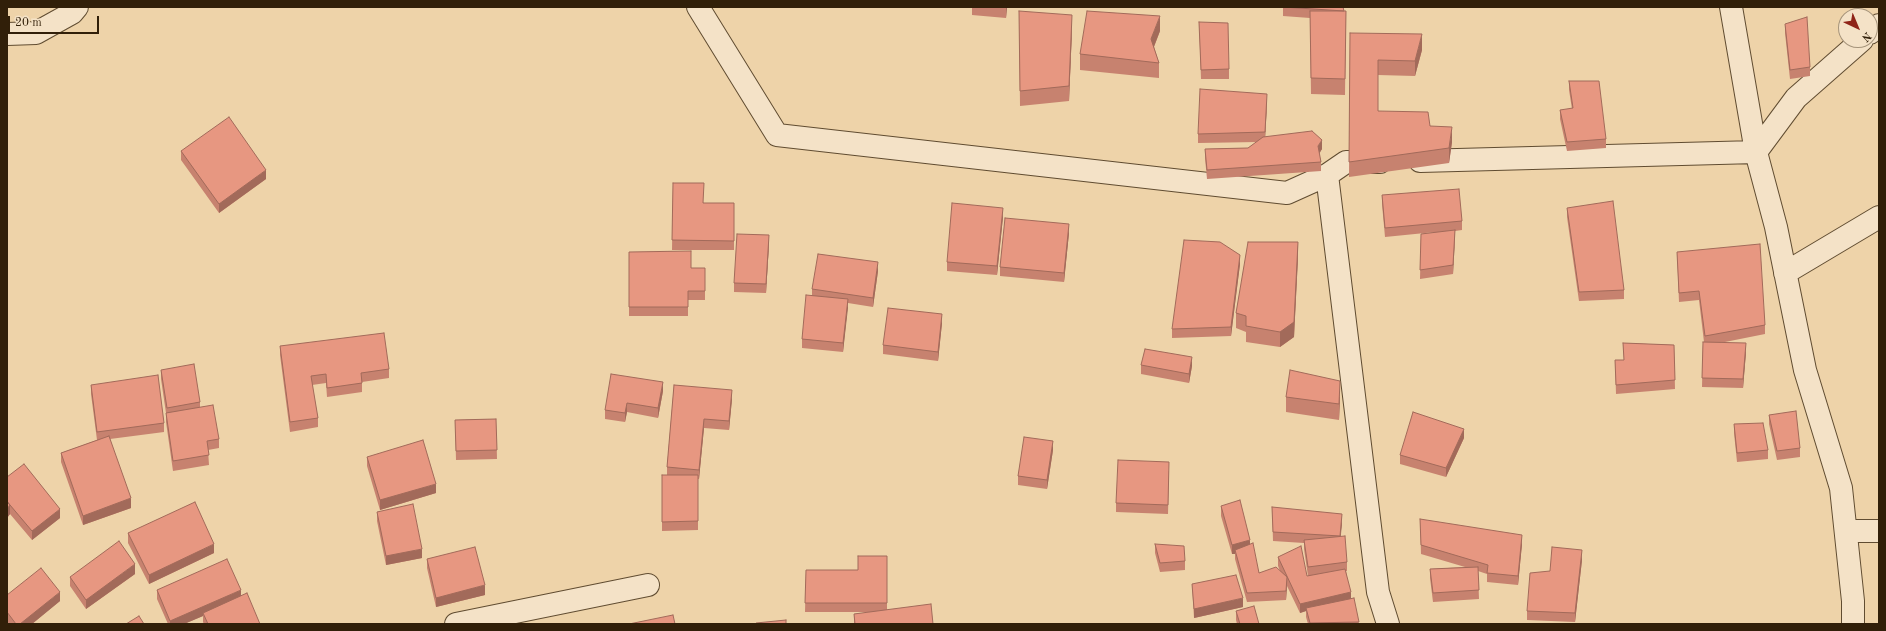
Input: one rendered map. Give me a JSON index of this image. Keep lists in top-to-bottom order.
{
  "scale_bar": "20 m",
  "north": "bottom right"
}
